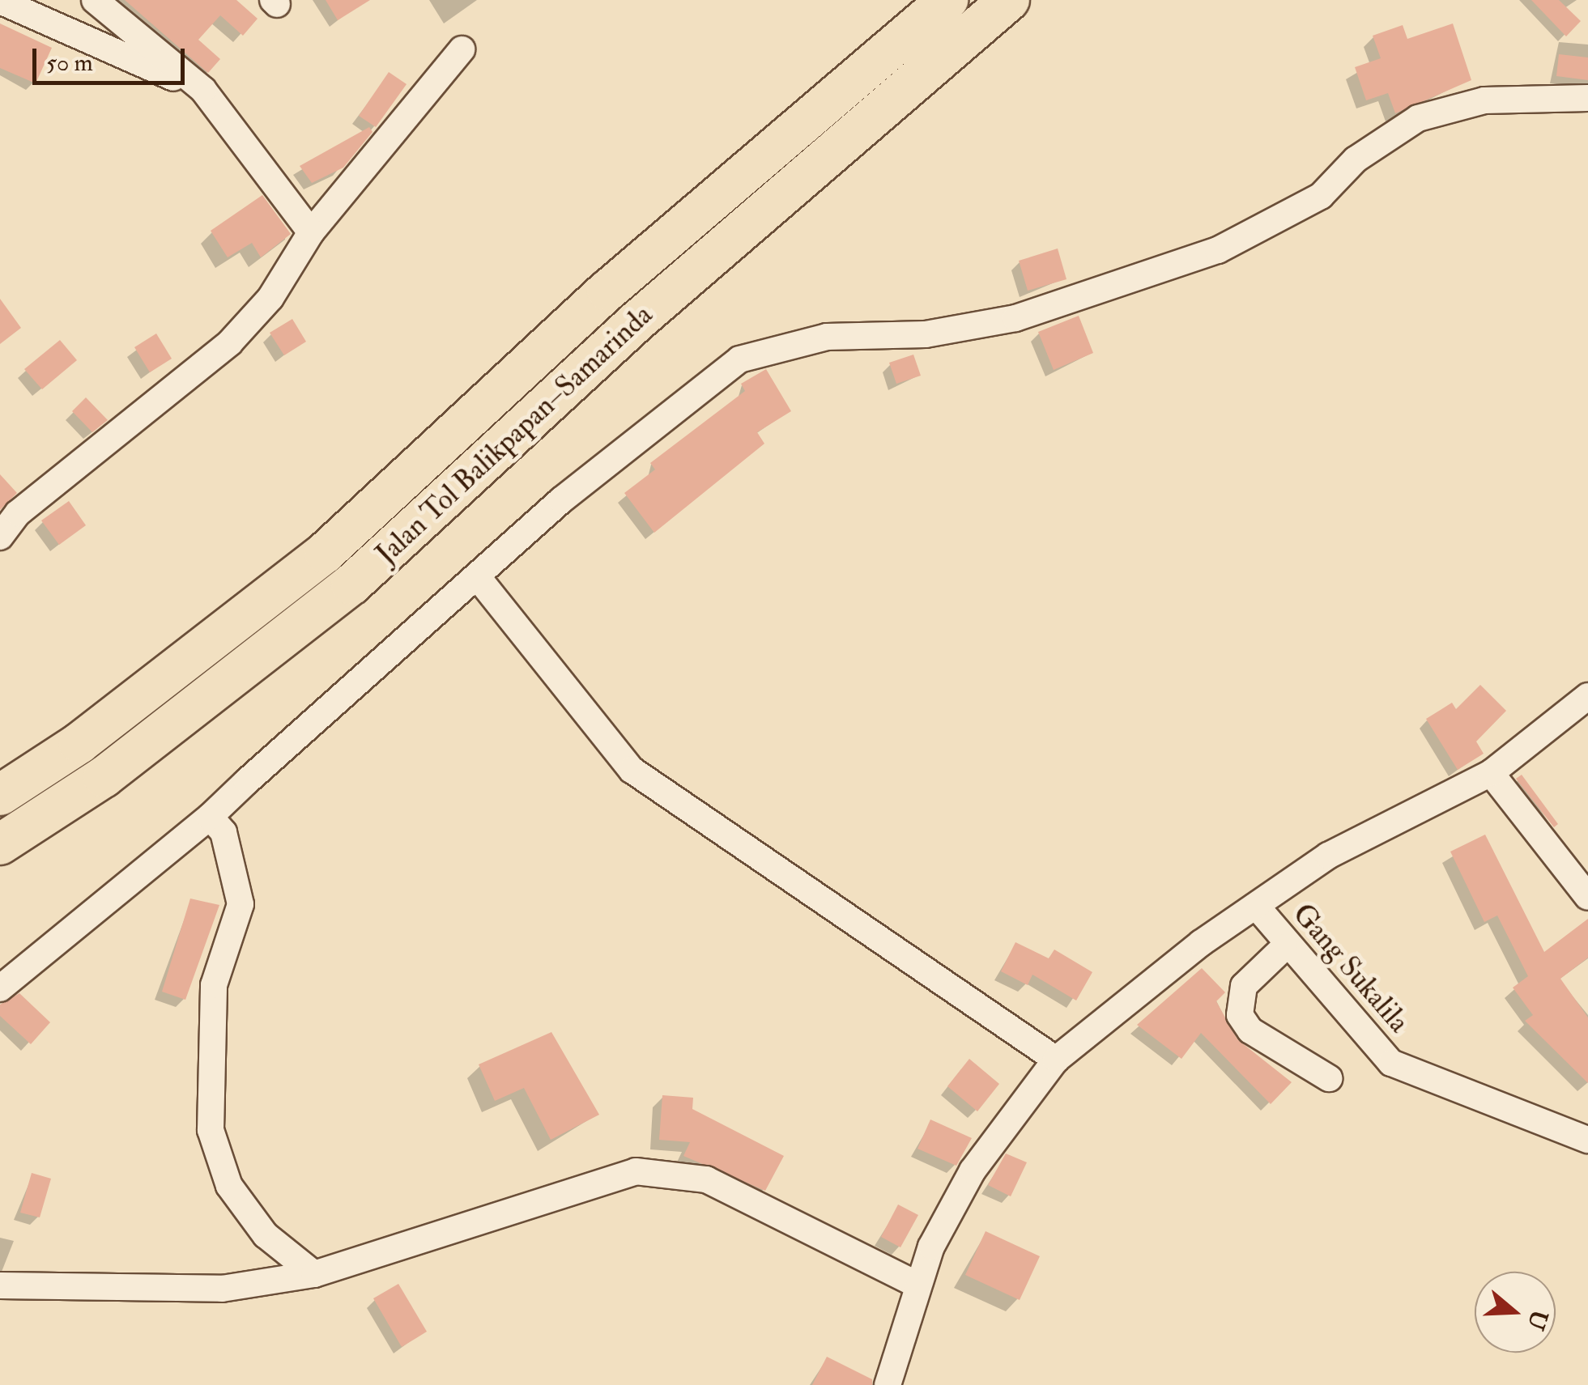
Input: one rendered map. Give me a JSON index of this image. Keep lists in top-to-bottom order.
{
  "streets": {
    "highway": ["Jalan Tol Balikpapan–Samarinda"],
    "street": ["Gang Sukalila"]
  },
  "scale_bar": "50 m",
  "north": "right"
}
